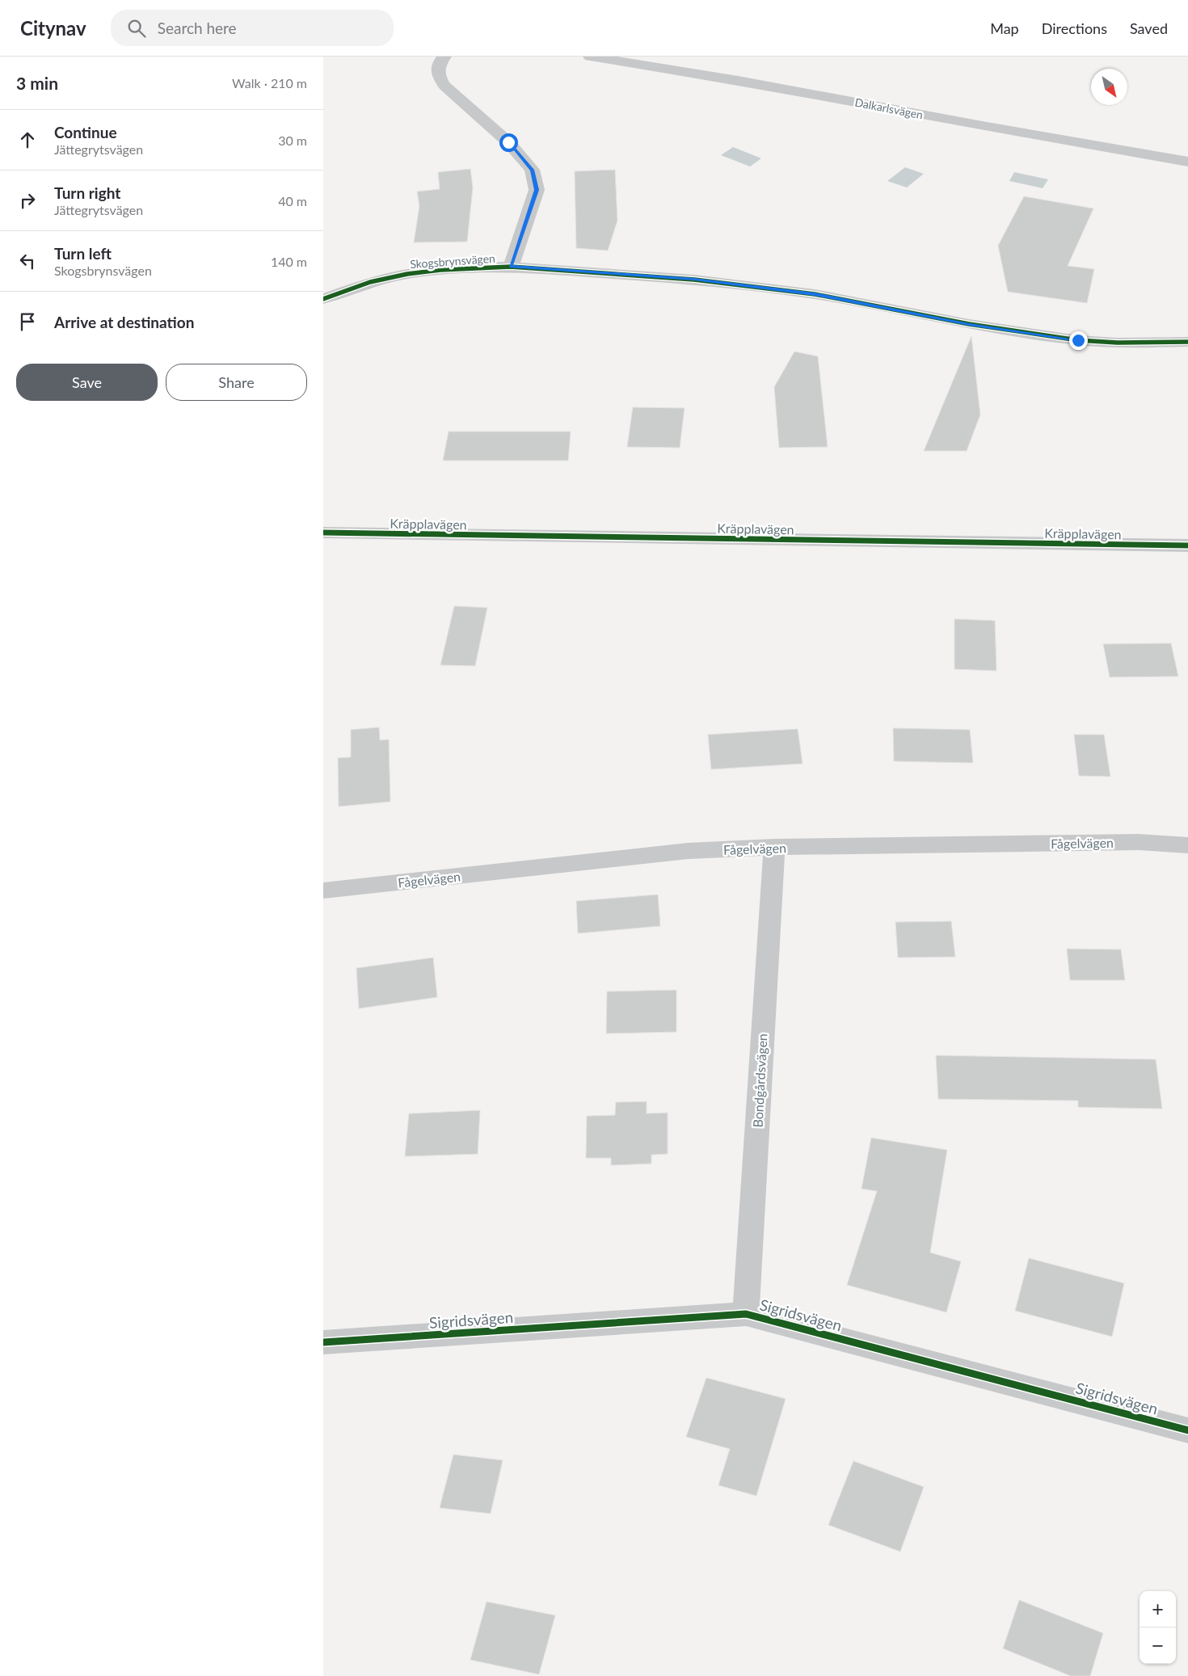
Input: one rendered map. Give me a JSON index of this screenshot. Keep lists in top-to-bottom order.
{
  "streets": {
    "street": [
      "Dalkarlsvägen",
      "Skogsbrynsvägen",
      "Kräpplavägen",
      "Fågelvägen",
      "Bondgårdsvägen",
      "Sigridsvägen"
    ]
  },
  "crossings": [
    ["Fågelvägen", "Bondgårdsvägen"],
    ["Bondgårdsvägen", "Sigridsvägen"]
  ],
  "north": "bottom right",
  "page": {
    "header": "Citynav",
    "search": "Search here",
    "nav": ["Map", "Directions", "Saved"],
    "heading": ["3 min", "Walk · 210 m"],
    "list": [
      ["Continue", "Jättegrytsvägen", "30 m"],
      ["Turn right", "Jättegrytsvägen", "40 m"],
      ["Turn left", "Skogsbrynsvägen", "140 m"],
      "Arrive at destination"
    ],
    "buttons": ["Save", "Share"],
    "map_buttons": ["+", "−"]
  }
}
